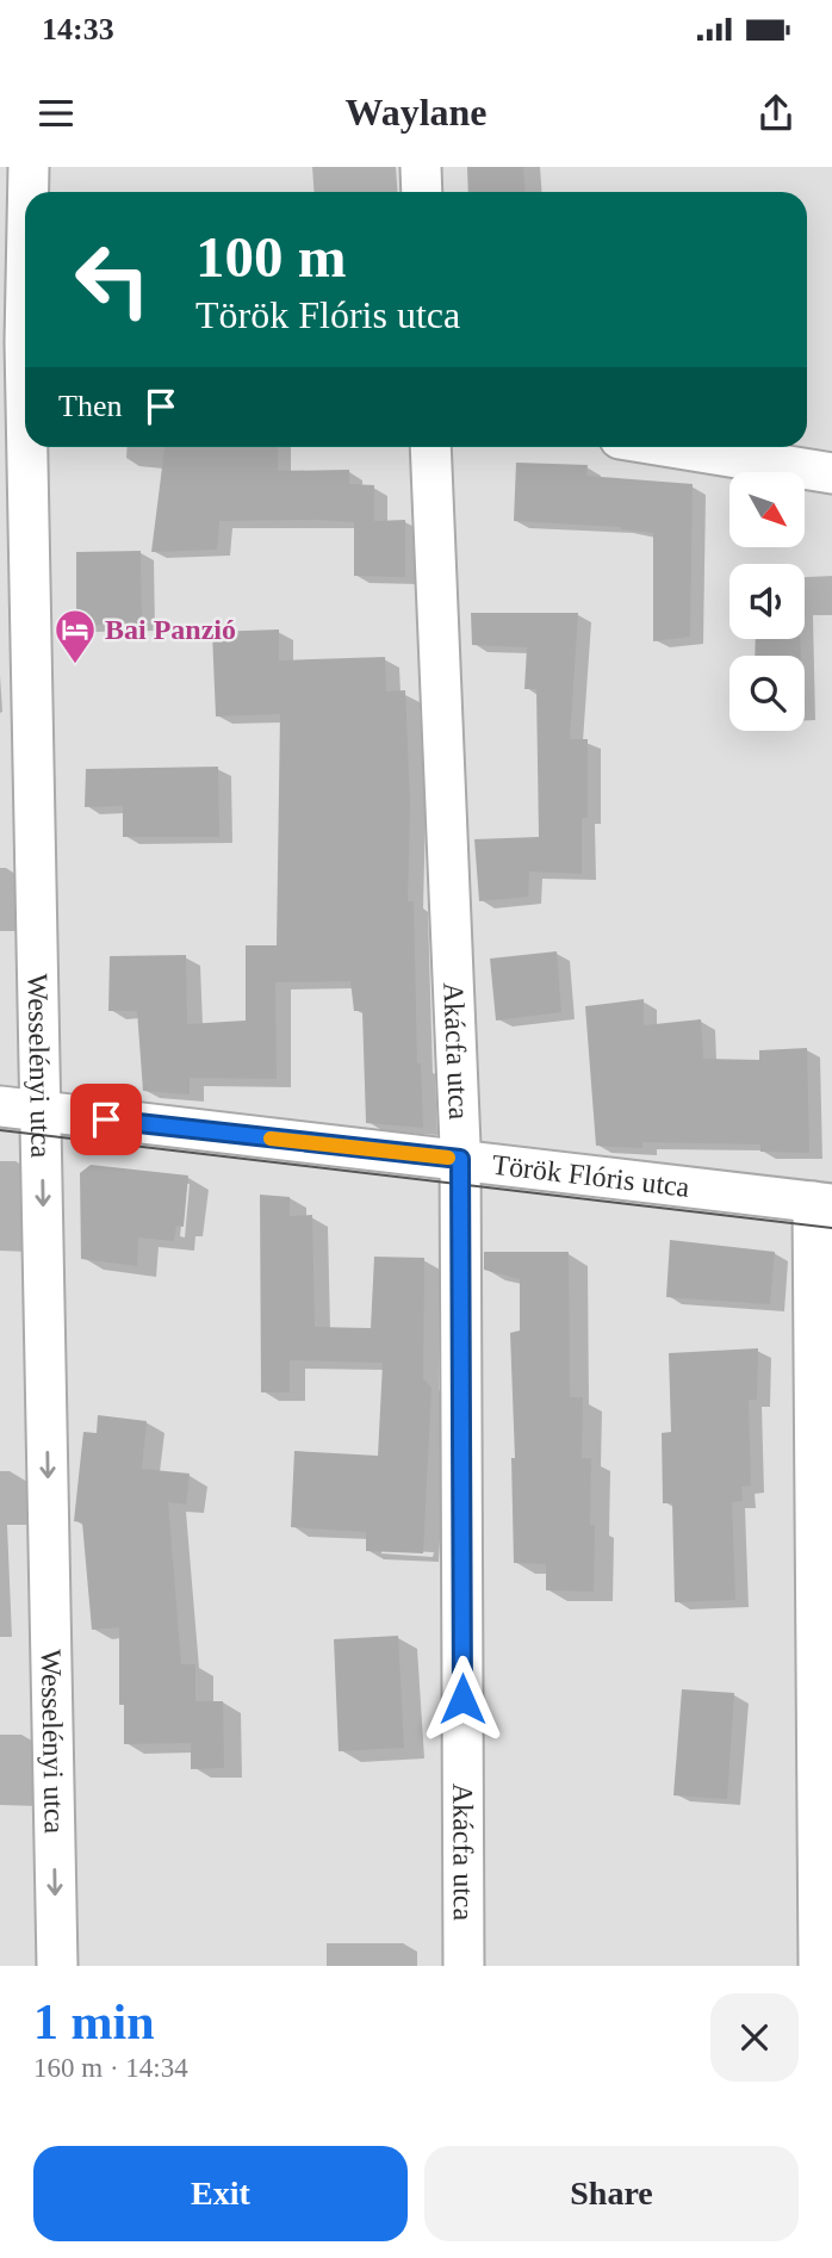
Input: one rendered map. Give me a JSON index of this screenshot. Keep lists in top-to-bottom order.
{
  "streets": {
    "street": ["Akácfa utca", "Wesselényi utca", "Török Flóris utca"]
  },
  "crossings": [
    ["Akácfa utca", "Török Flóris utca"],
    ["Wesselényi utca", "Török Flóris utca"]
  ],
  "one_way": ["Wesselényi utca"],
  "places": {
    "hotel": ["Bai Panzió"]
  },
  "north": "bottom right",
  "page": {
    "status": "14:33",
    "header": "Waylane",
    "turn": ["100 m", "Török Flóris utca"],
    "then": "Then",
    "heading": ["1 min", "160 m · 14:34"],
    "buttons": ["Exit", "Share"]
  }
}
